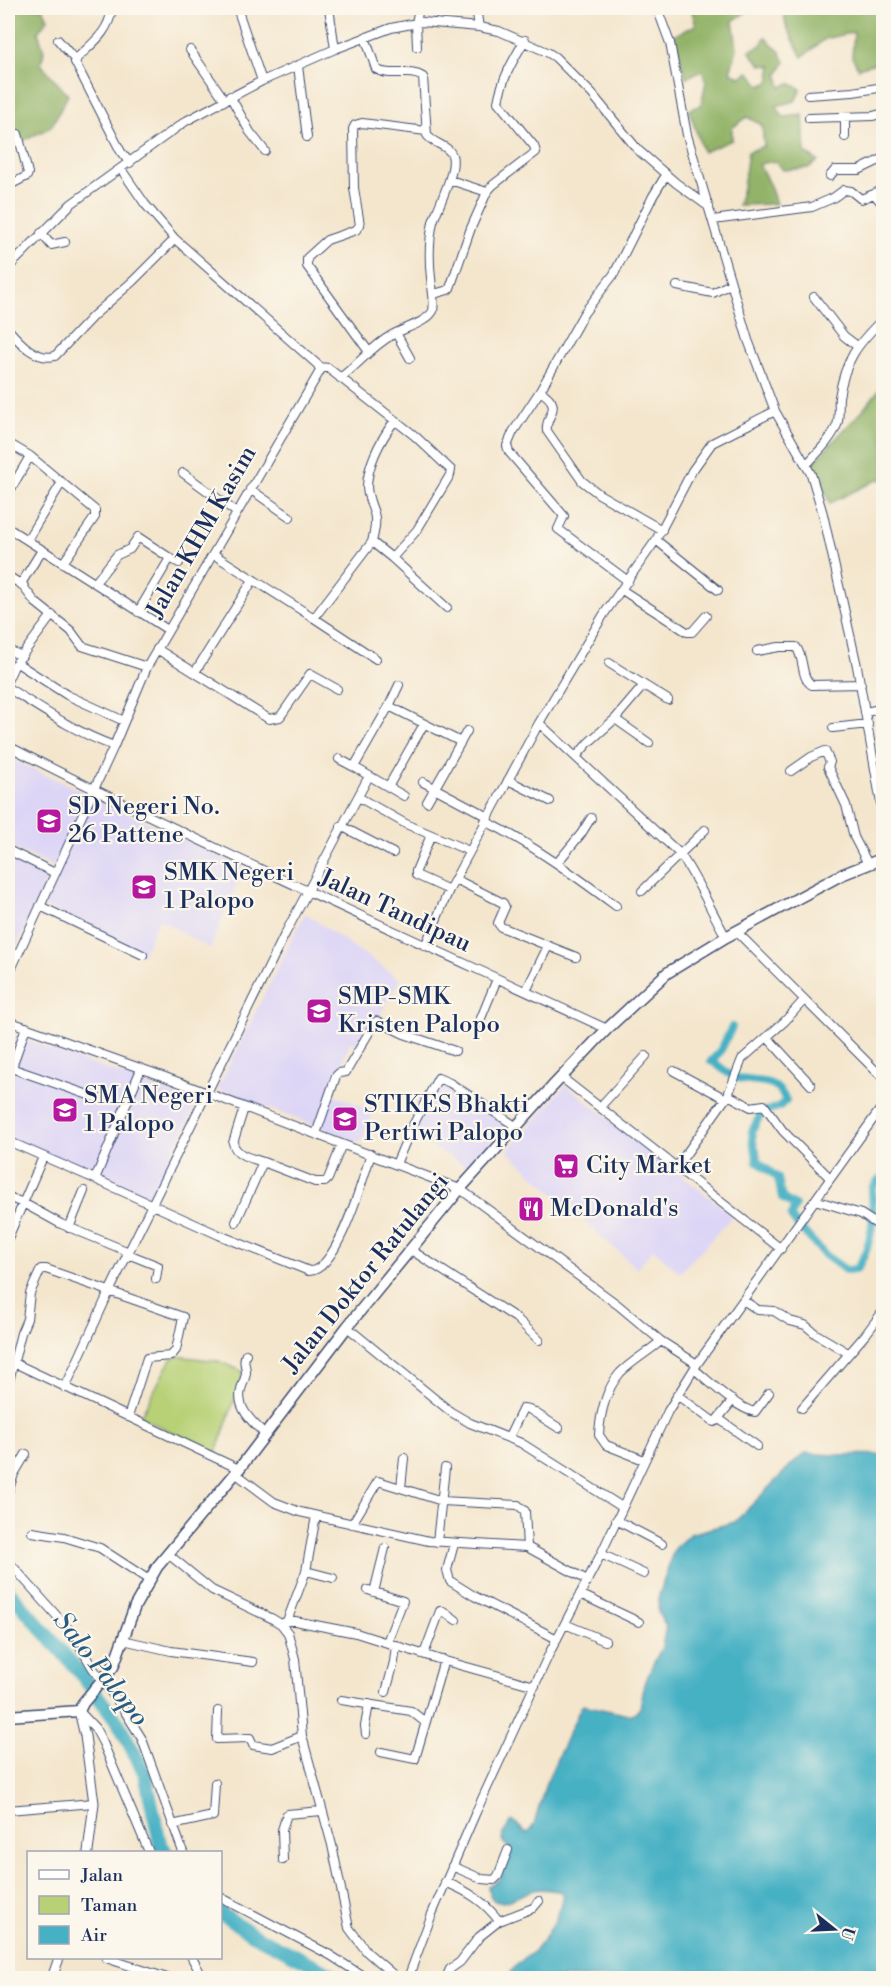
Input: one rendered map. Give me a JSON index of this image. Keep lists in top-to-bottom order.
{
  "streets": {
    "highway": ["Jalan Doktor Ratulangi"],
    "street": ["Jalan KHM Kasim", "Jalan Tandipau"]
  },
  "crossings": [
    ["Jalan KHM Kasim", "Jalan Tandipau"],
    ["Jalan Tandipau", "Jalan Doktor Ratulangi"]
  ],
  "water": ["Salo Palopo"],
  "places": {
    "school or university": [
      "SD Negeri No. 26 Pattene",
      "SMK Negeri 1 Palopo",
      "SMP-SMK Kristen Palopo",
      "SMA Negeri 1 Palopo",
      "STIKES Bhakti Pertiwi Palopo"
    ],
    "supermarket": ["City Market"],
    "restaurant": ["McDonald's"]
  },
  "legend": ["Jalan", "Taman", "Air"],
  "north": "right"
}
